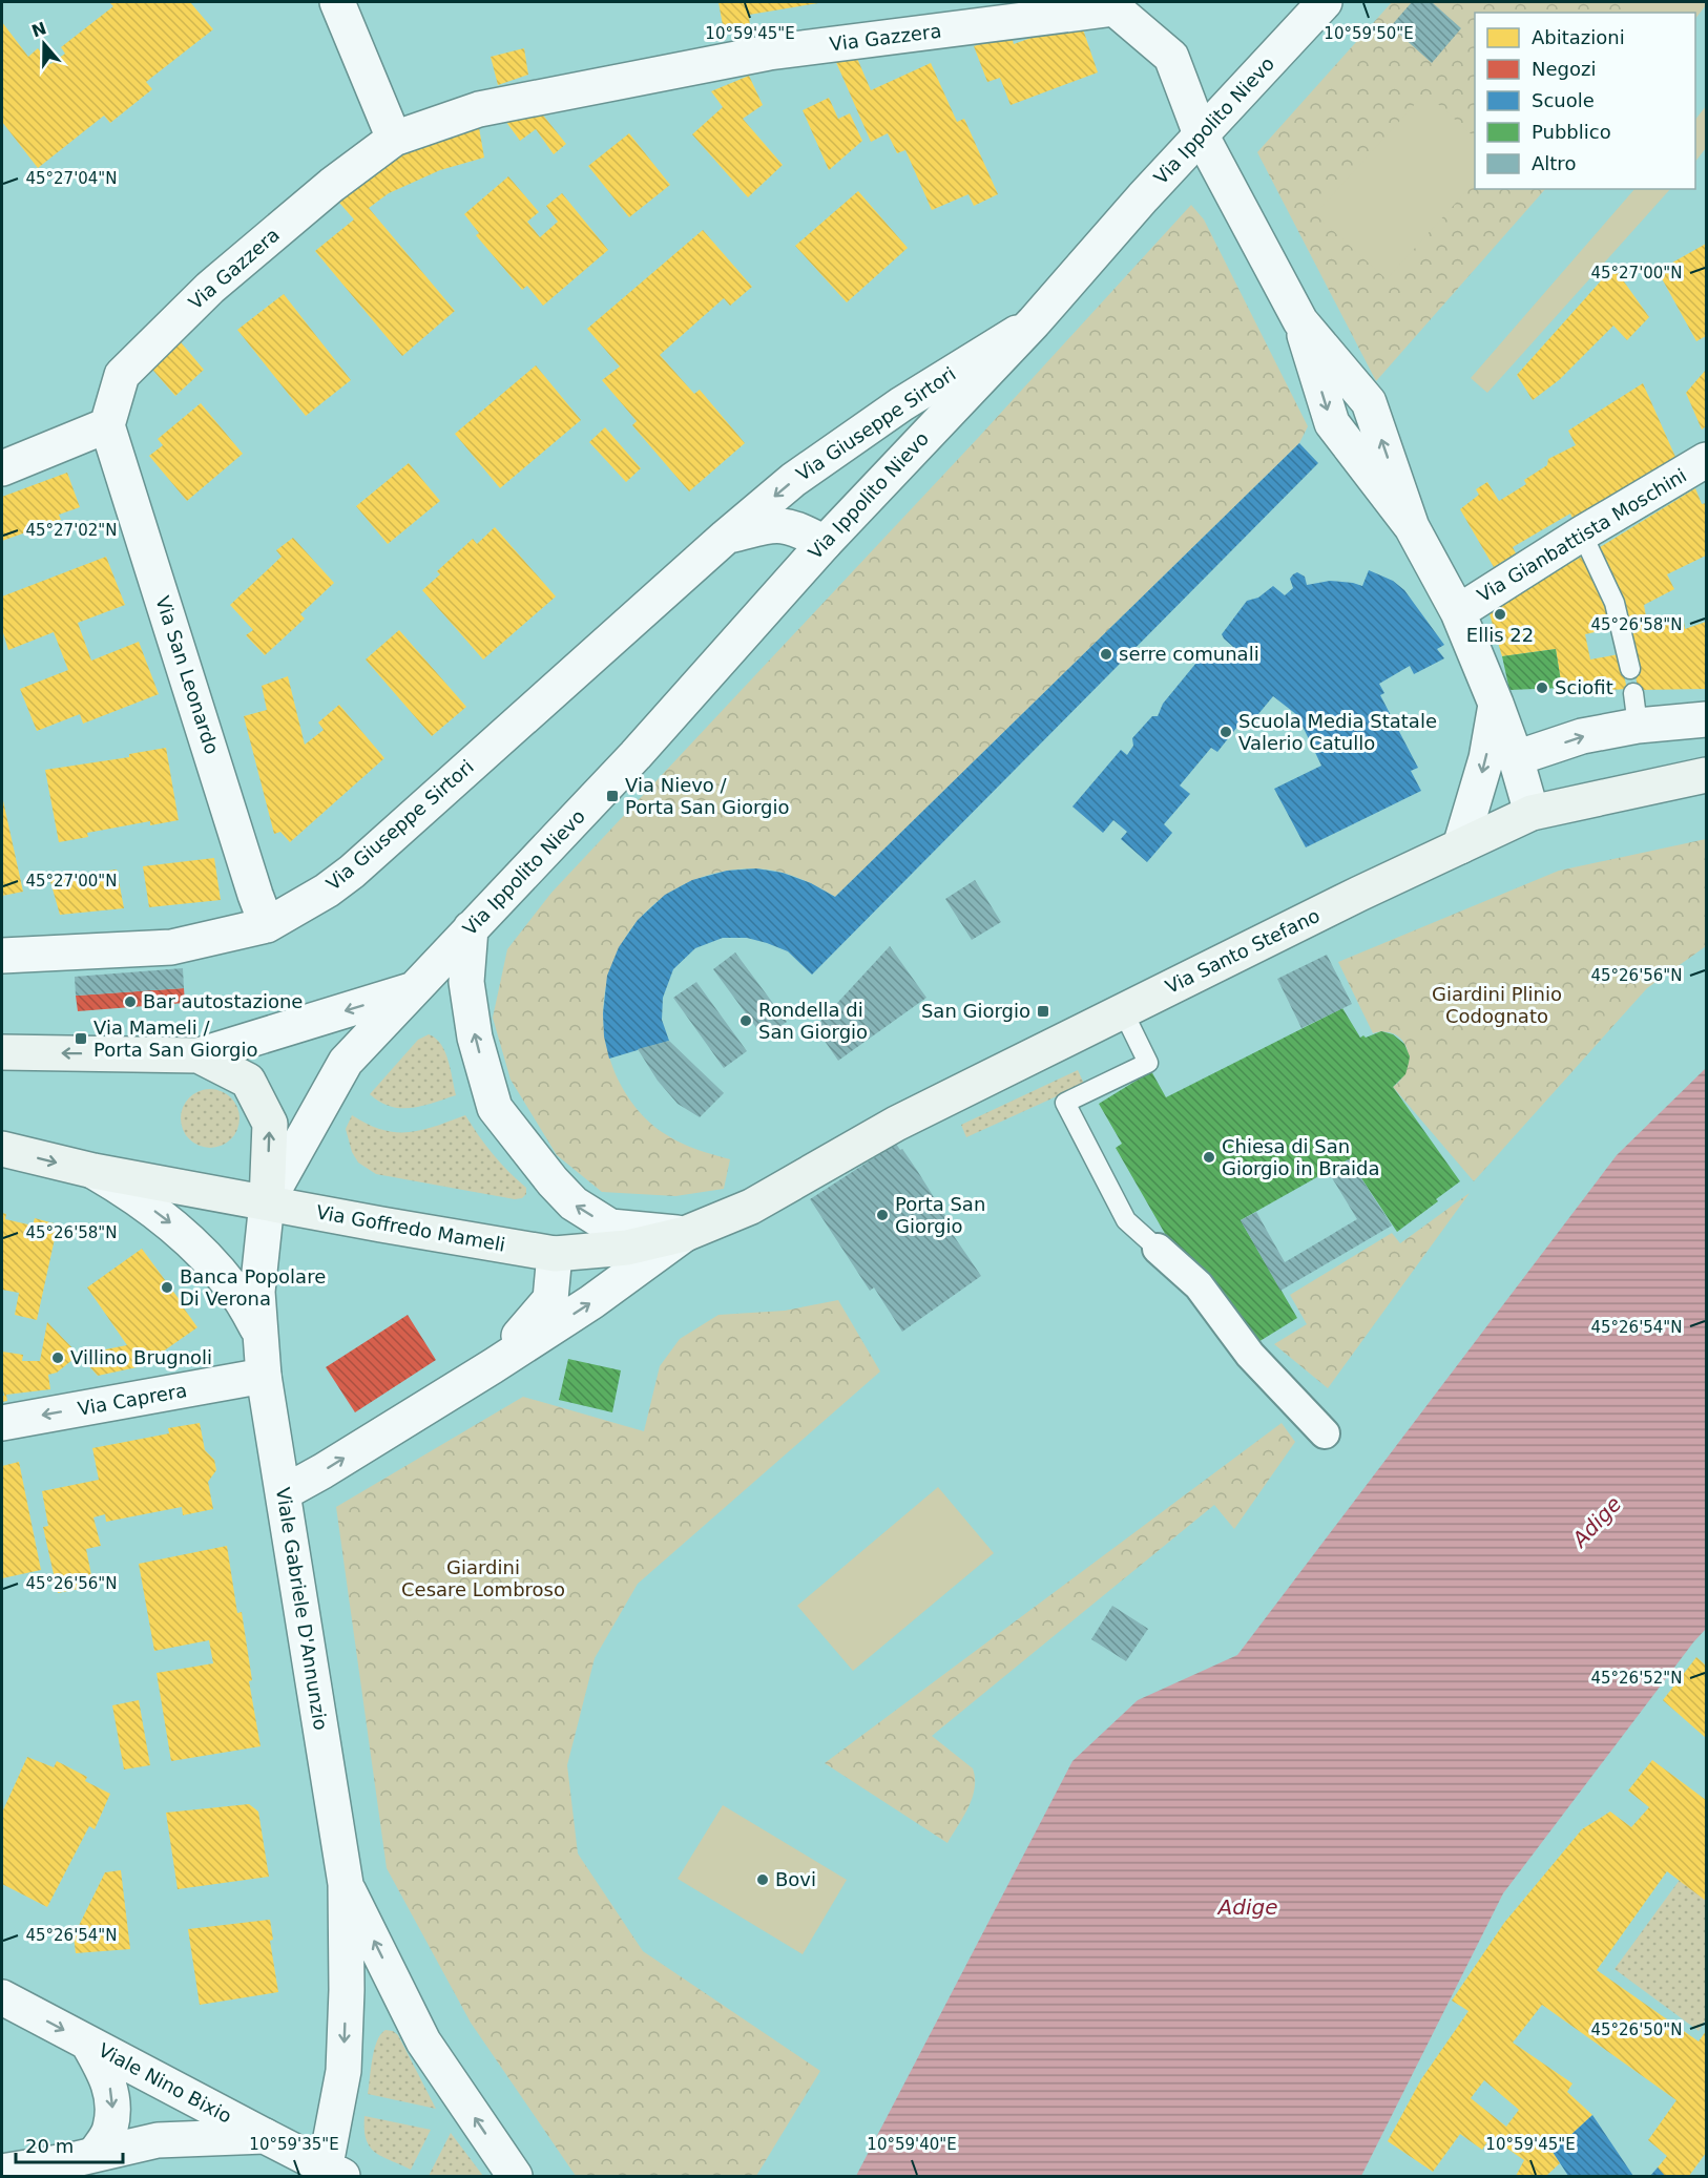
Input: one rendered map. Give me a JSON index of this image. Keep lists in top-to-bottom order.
{
  "streets": {
    "main road": ["Via Santo Stefano", "Via Goffredo Mameli"],
    "street": [
      "Via Gazzera",
      "Via Ippolito Nievo",
      "Via Giuseppe Sirtori",
      "Via Gianbattista Moschini",
      "Via San Leonardo",
      "Via Caprera",
      "Viale Gabriele D'Annunzio",
      "Viale Nino Bixio"
    ]
  },
  "crossings": [
    ["Via Gazzera", "Via Ippolito Nievo"],
    ["Via Gazzera", "Via Gianbattista Moschini"],
    ["Via Gazzera", "Via San Leonardo"],
    ["Via Gazzera", "Via Santo Stefano"],
    ["Via Ippolito Nievo", "Via Giuseppe Sirtori"],
    ["Via Ippolito Nievo", "Via Goffredo Mameli"],
    ["Via Ippolito Nievo", "Viale Gabriele D'Annunzio"],
    ["Via Giuseppe Sirtori", "Via San Leonardo"],
    ["Via Santo Stefano", "Via Goffredo Mameli"],
    ["Via Goffredo Mameli", "Viale Gabriele D'Annunzio"],
    ["Via Caprera", "Viale Gabriele D'Annunzio"],
    ["Viale Gabriele D'Annunzio", "Viale Nino Bixio"]
  ],
  "one_way": ["Via Goffredo Mameli", "Via Caprera"],
  "water": ["Adige"],
  "parks": ["Giardini Plinio Codognato", "Giardini Cesare Lombroso"],
  "places": {
    "other": [
      "Ellis 22",
      "serre comunali",
      "Sciofit",
      "Scuola Media Statale Valerio Catullo",
      "Bar autostazione",
      "Rondella di San Giorgio",
      "Chiesa di San Giorgio in Braida",
      "Porta San Giorgio",
      "Banca Popolare Di Verona",
      "Villino Brugnoli",
      "Bovi"
    ],
    "transit": ["Via Nievo / Porta San Giorgio", "San Giorgio", "Via Mameli / Porta San Giorgio"]
  },
  "legend": [
    "Abitazioni",
    "Negozi",
    "Scuole",
    "Pubblico",
    "Altro"
  ],
  "scale_bar": "20 m",
  "north": "top",
  "coordinates": [
    "10°59'45\"E",
    "10°59'50\"E",
    "45°27'04\"N",
    "45°27'00\"N",
    "45°27'02\"N",
    "45°26'58\"N",
    "45°26'56\"N",
    "45°26'54\"N",
    "45°26'52\"N",
    "45°26'50\"N",
    "10°59'35\"E",
    "10°59'40\"E"
  ]
}
